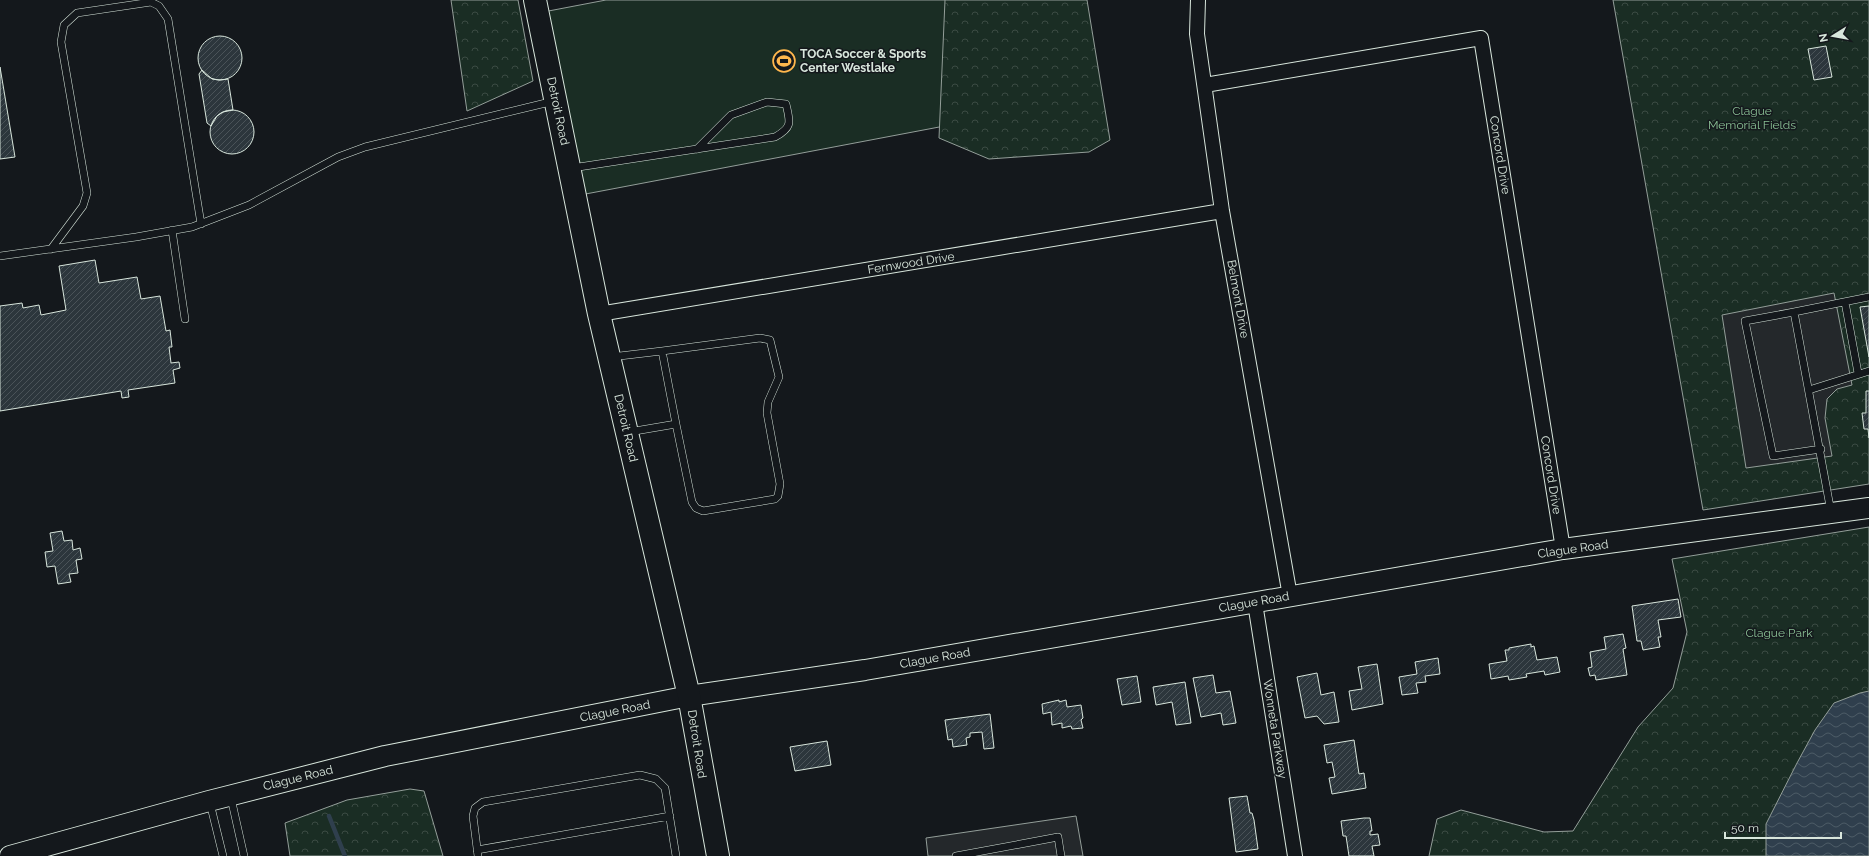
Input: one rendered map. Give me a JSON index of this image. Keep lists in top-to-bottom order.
{
  "streets": {
    "main road": ["Detroit Road", "Clague Road"],
    "street": [
      "Concord Drive",
      "Fernwood Drive",
      "Belmont Drive",
      "Wonneta Parkway"
    ]
  },
  "crossings": [
    ["Detroit Road", "Fernwood Drive"],
    ["Detroit Road", "Clague Road"],
    ["Concord Drive", "Belmont Drive"],
    ["Concord Drive", "Clague Road"],
    ["Fernwood Drive", "Belmont Drive"],
    ["Belmont Drive", "Clague Road"],
    ["Clague Road", "Wonneta Parkway"]
  ],
  "parks": ["Clague Memorial Fields", "Clague Park"],
  "places": {
    "sports": ["TOCA Soccer & Sports Center Westlake"]
  },
  "scale_bar": "50 m",
  "north": "left"
}
